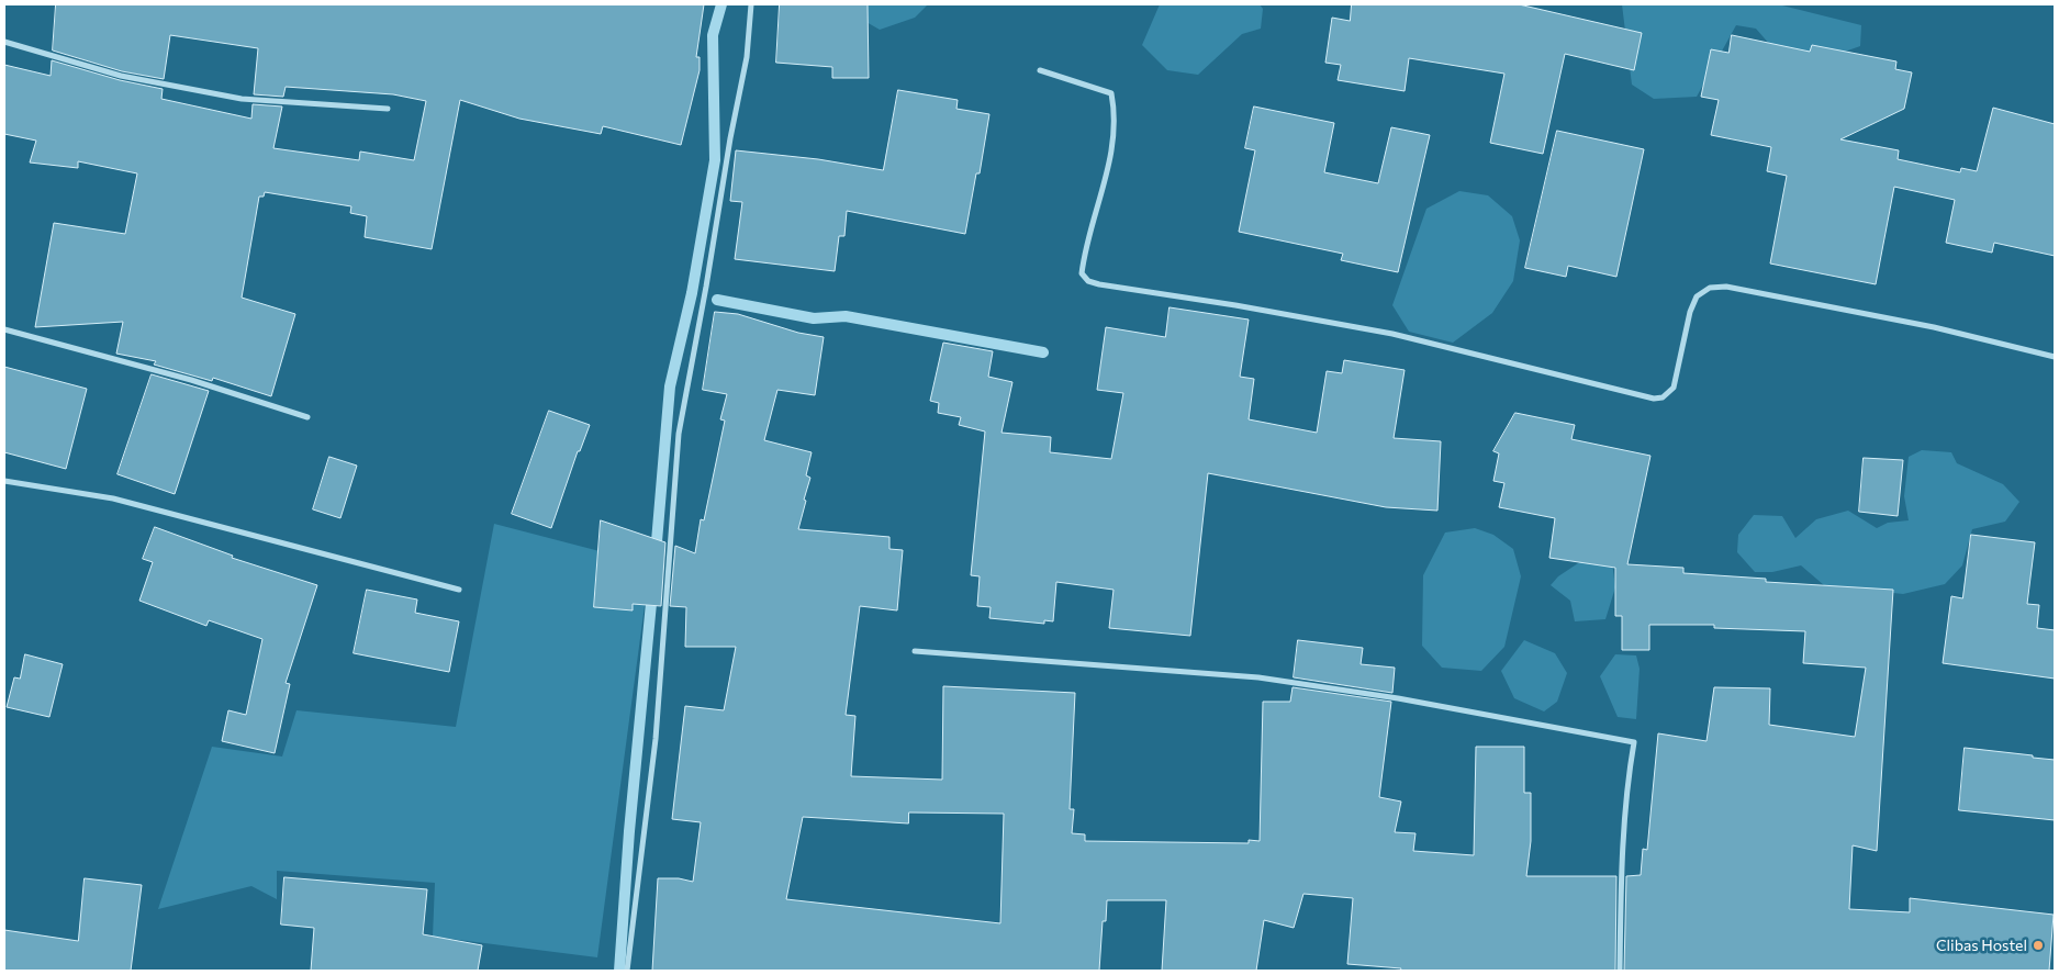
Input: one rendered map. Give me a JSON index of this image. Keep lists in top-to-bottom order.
{
  "places": ["Clibas Hostel"]
}
